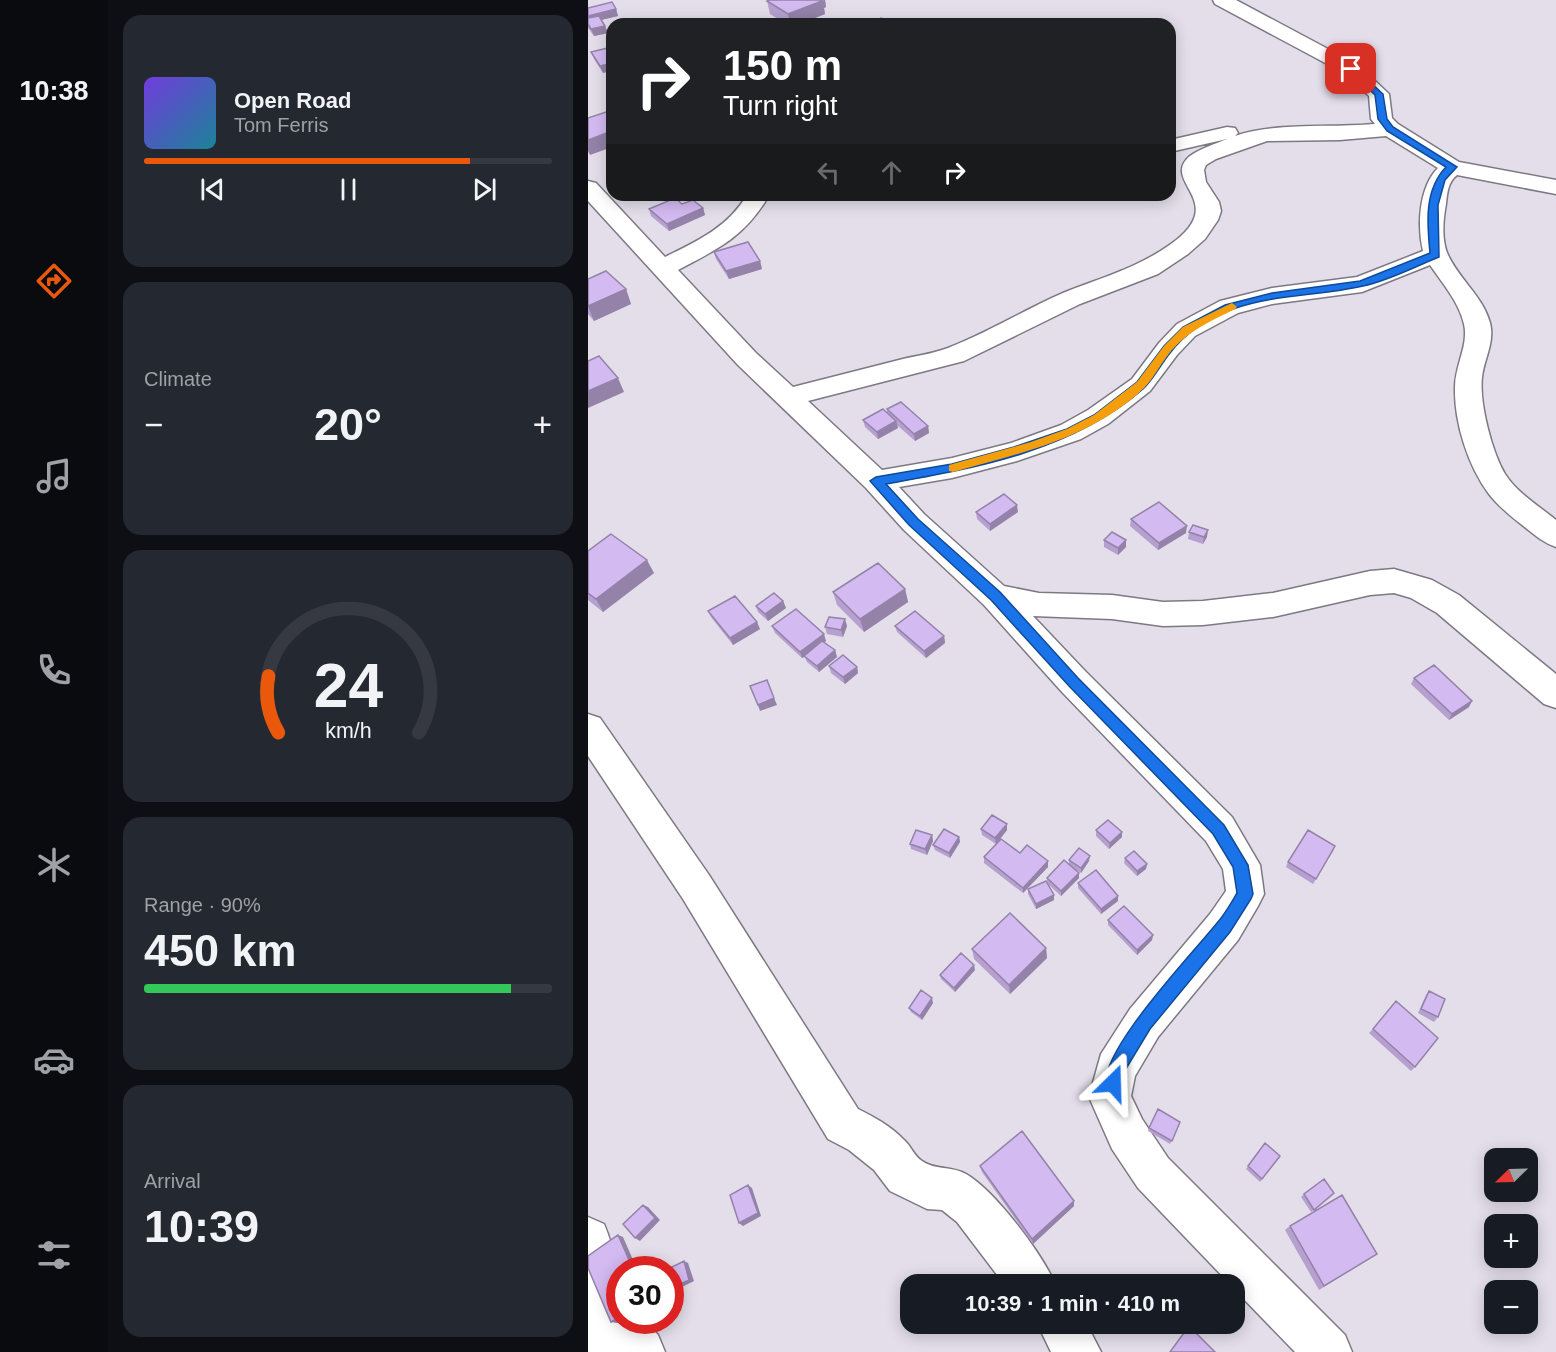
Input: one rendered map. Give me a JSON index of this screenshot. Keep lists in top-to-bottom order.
{
  "north": "bottom left",
  "page": {
    "tabs": "10:38",
    "turn": ["150 m", "Turn right"],
    "song": ["Open Road", "Tom Ferris"],
    "tile": [
      "Climate",
      ["Range · 90%", "450 km"],
      ["Arrival", "10:39"]
    ],
    "heat": ["−", "20°", "+"],
    "map_buttons": ["+", "−"],
    "limit": "30",
    "trip": "10:39 · 1 min · 410 m",
    "gauge": ["24", "km/h"]
  }
}
